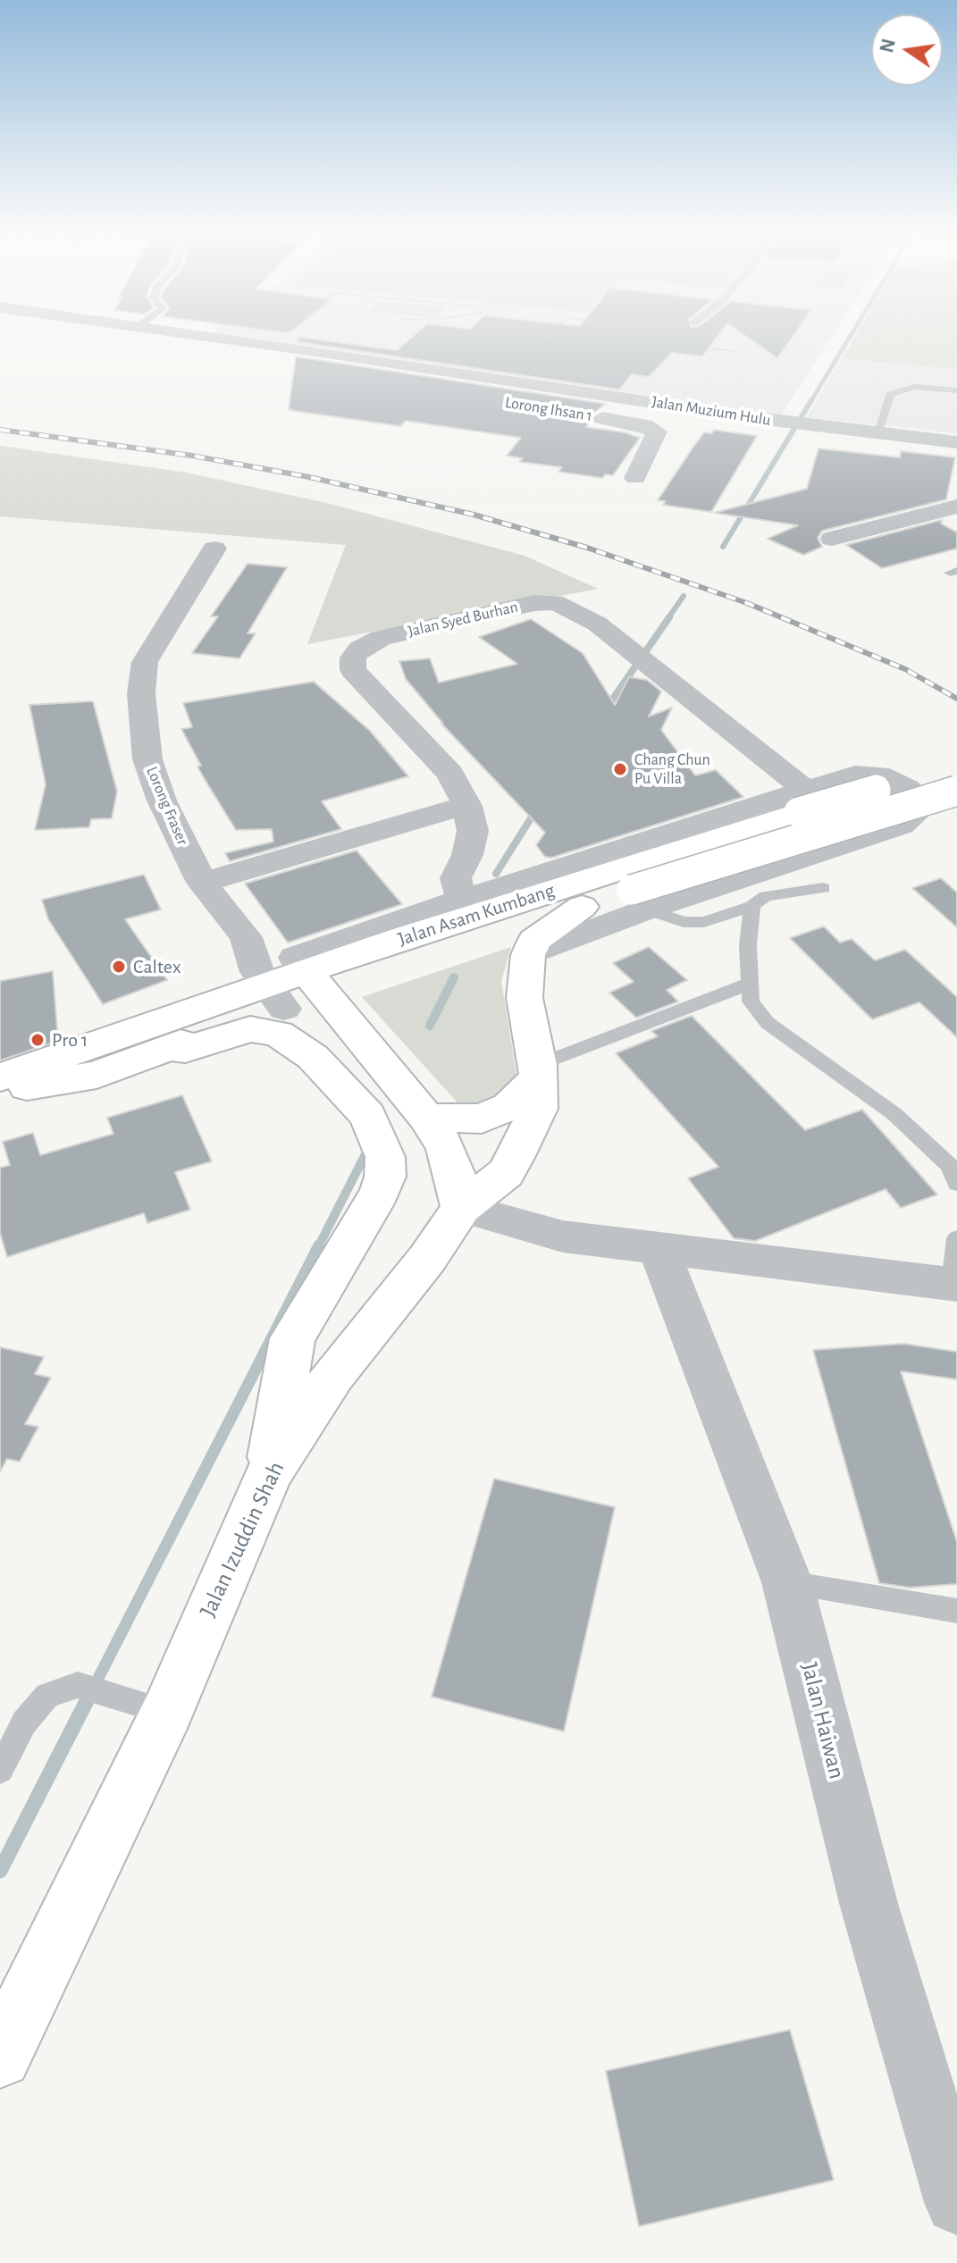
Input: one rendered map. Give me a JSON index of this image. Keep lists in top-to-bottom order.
{
  "streets": {
    "main road": ["Jalan Asam Kumbang", "Jalan Izuddin Shah"],
    "street": [
      "Lorong Ihsan 1",
      "Jalan Muzium Hulu",
      "Jalan Syed Burhan",
      "Lorong Fraser",
      "Jalan Haiwan"
    ]
  },
  "crossings": [
    ["Jalan Syed Burhan", "Jalan Asam Kumbang"],
    ["Lorong Fraser", "Jalan Asam Kumbang"]
  ],
  "places": ["Chang Chun Pu Villa", "Caltex", "Pro 1"],
  "north": "left"
}
